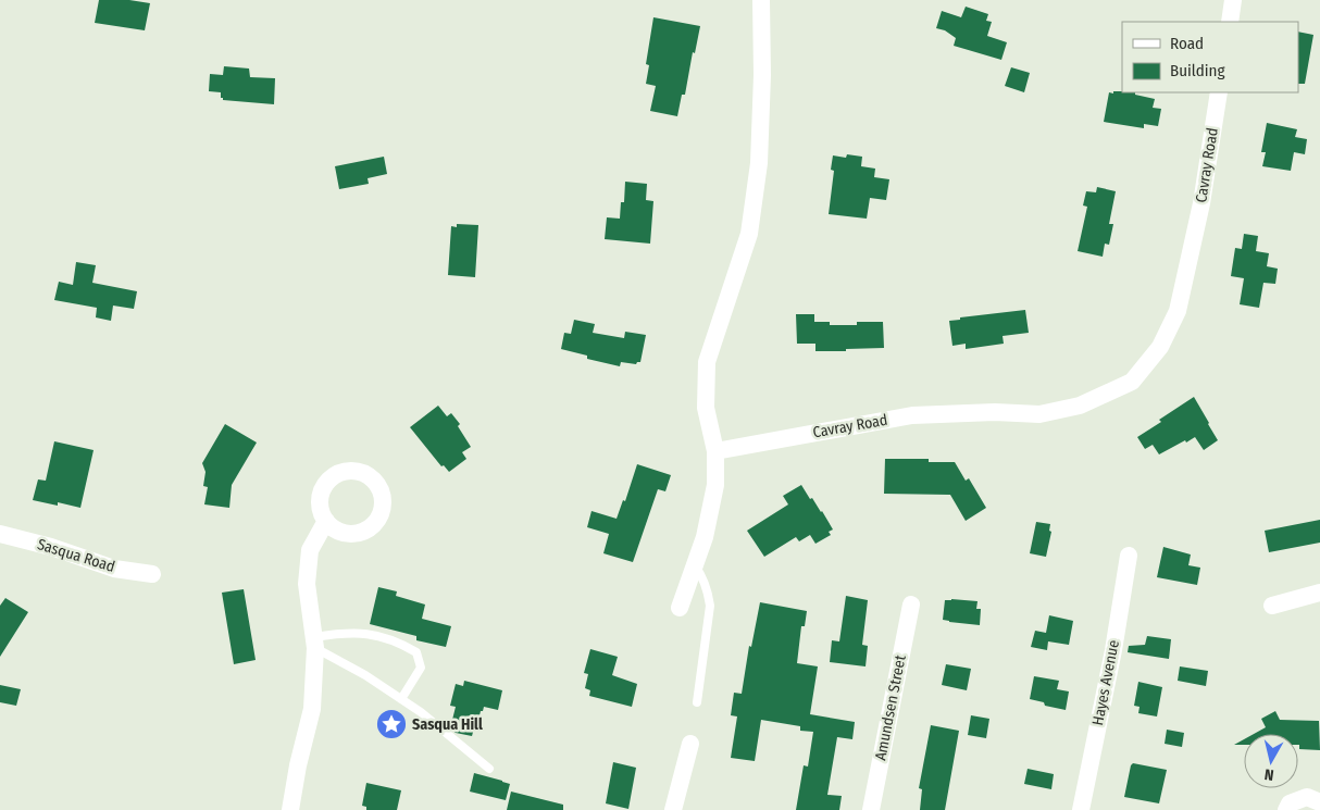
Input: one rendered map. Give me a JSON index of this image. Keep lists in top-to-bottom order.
{
  "streets": {
    "street": [
      "Cavray Road",
      "Sasqua Road",
      "Hayes Avenue",
      "Amundsen Street"
    ]
  },
  "places": {
    "place": ["Sasqua Hill"]
  },
  "legend": ["Road", "Building"],
  "north": "bottom"
}
